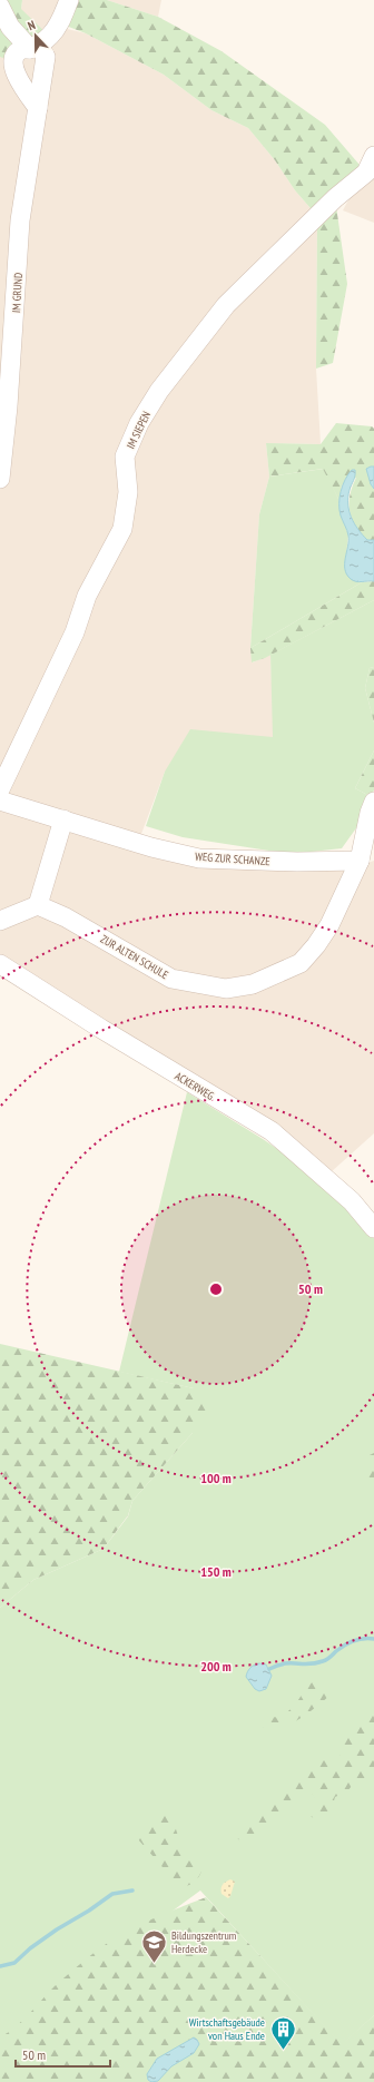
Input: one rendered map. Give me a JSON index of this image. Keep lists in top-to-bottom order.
{
  "streets": {
    "street": [
      "IM GRUND",
      "IM SIEPEN",
      "WEG ZUR SCHANZE",
      "ZUR ALTEN SCHULE",
      "ACKERWEG"
    ]
  },
  "crossings": [
    ["WEG ZUR SCHANZE", "ZUR ALTEN SCHULE"]
  ],
  "places": {
    "school or university": ["Bildungszentrum Herdecke"],
    "building": ["Wirtschaftsgebäude von Haus Ende"]
  },
  "scale_bar": "50 m",
  "north": "top",
  "rings": [
    "50 m",
    "100 m",
    "150 m",
    "200 m"
  ]
}
